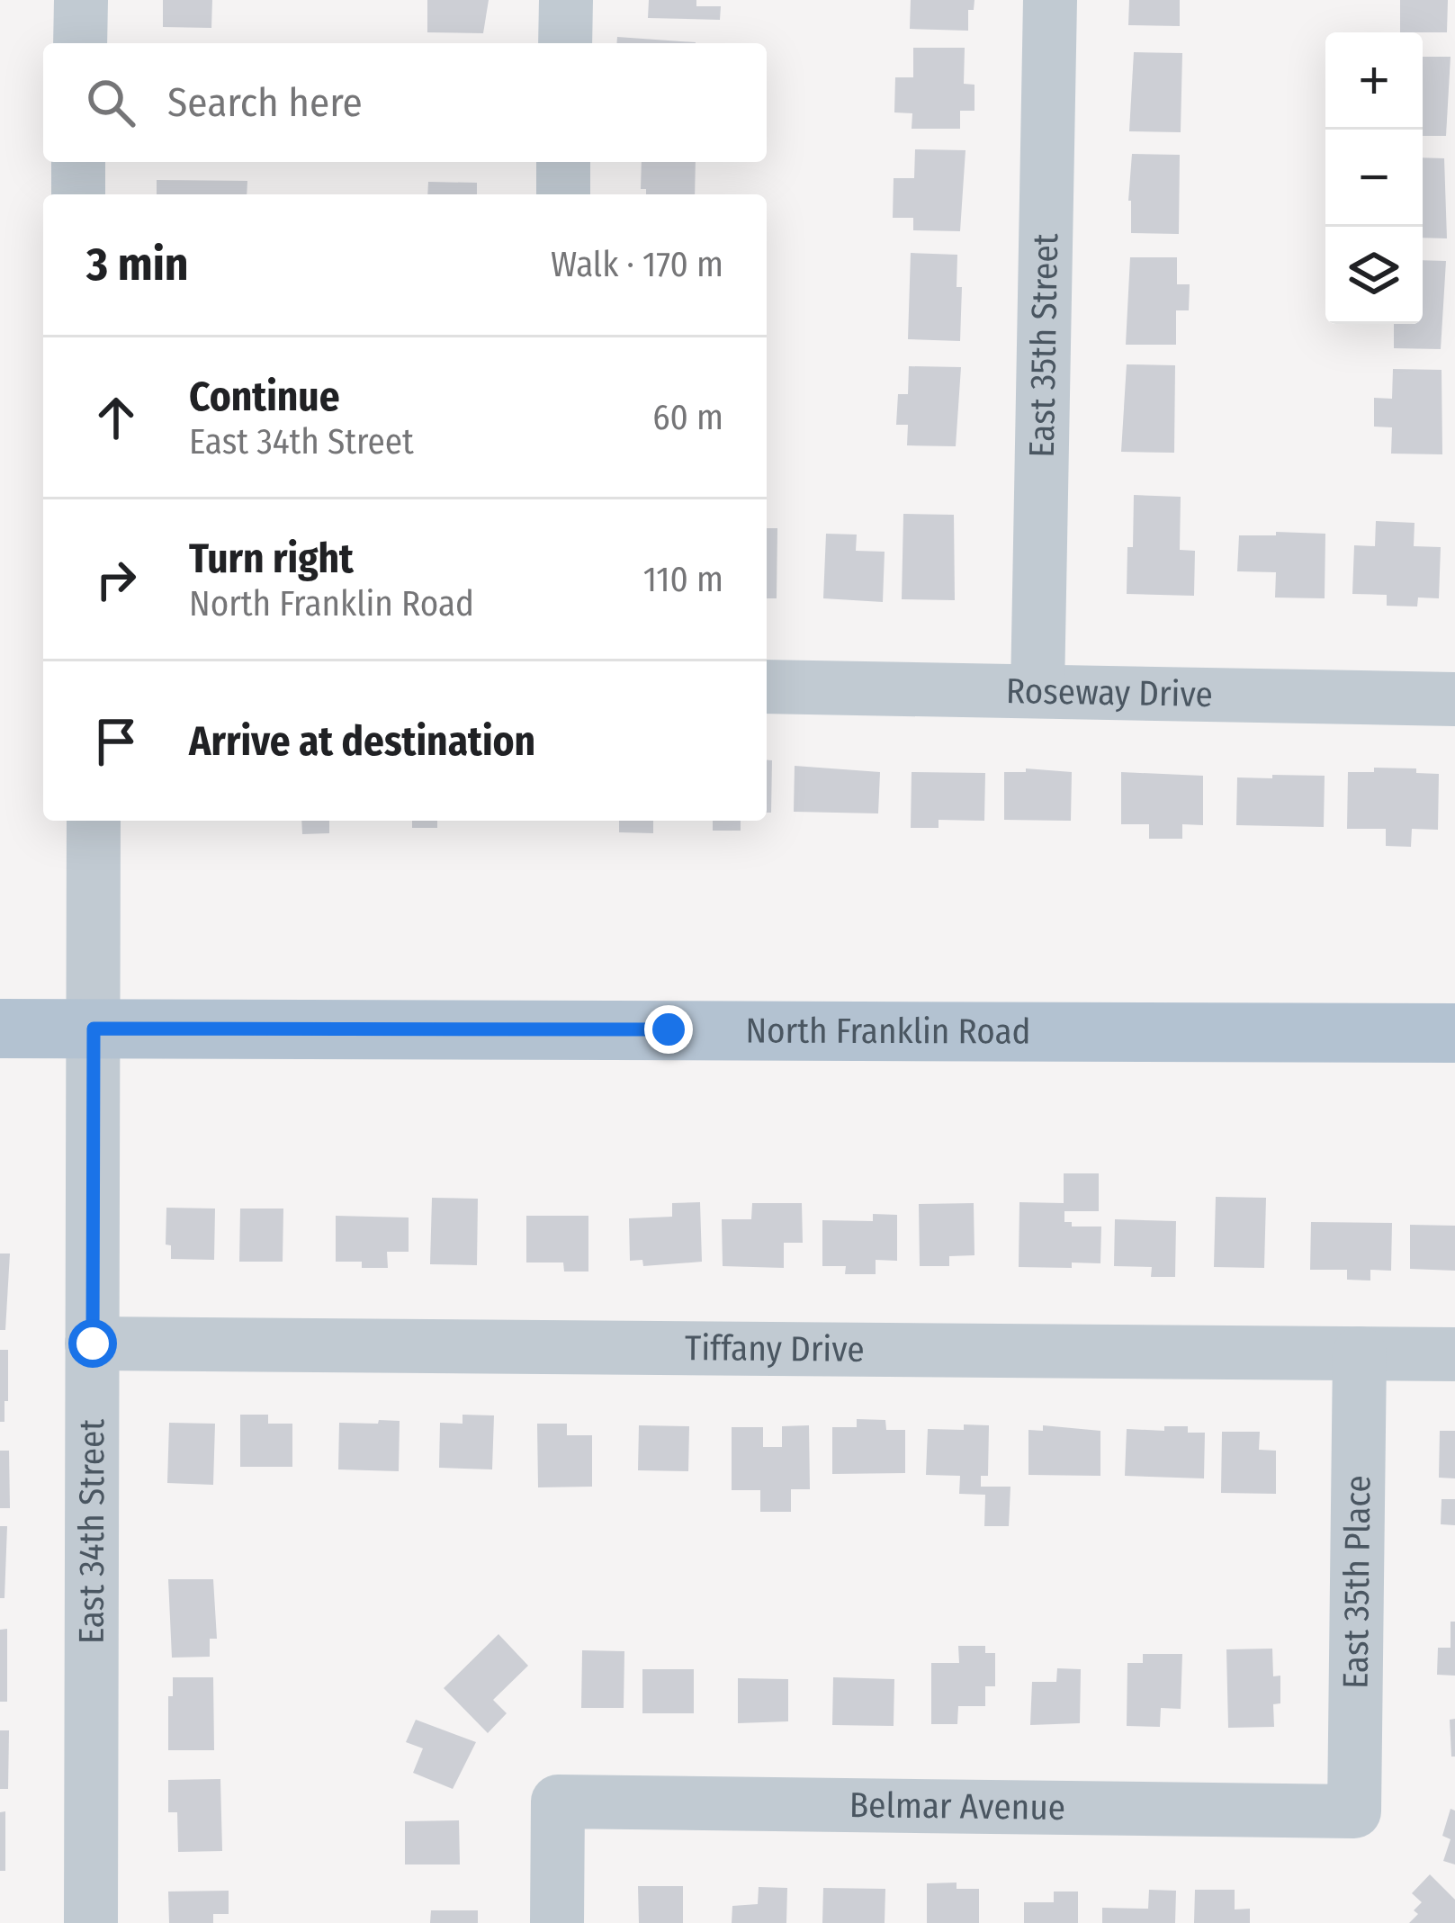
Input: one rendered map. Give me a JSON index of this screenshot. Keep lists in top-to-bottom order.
{
  "streets": {
    "main road": ["North Franklin Road"],
    "street": [
      "East 35th Street",
      "Roseway Drive",
      "Tiffany Drive",
      "East 34th Street",
      "East 35th Place",
      "Belmar Avenue"
    ]
  },
  "crossings": [
    ["East 35th Street", "Roseway Drive"],
    ["North Franklin Road", "East 34th Street"],
    ["Tiffany Drive", "East 34th Street"],
    ["Tiffany Drive", "East 35th Place"],
    ["East 35th Place", "Belmar Avenue"]
  ],
  "page": {
    "map_buttons": ["+", "−"],
    "search": "Search here",
    "heading": ["3 min", "Walk · 170 m"],
    "list": [
      ["Continue", "East 34th Street", "60 m"],
      ["Turn right", "North Franklin Road", "110 m"],
      "Arrive at destination"
    ]
  }
}
